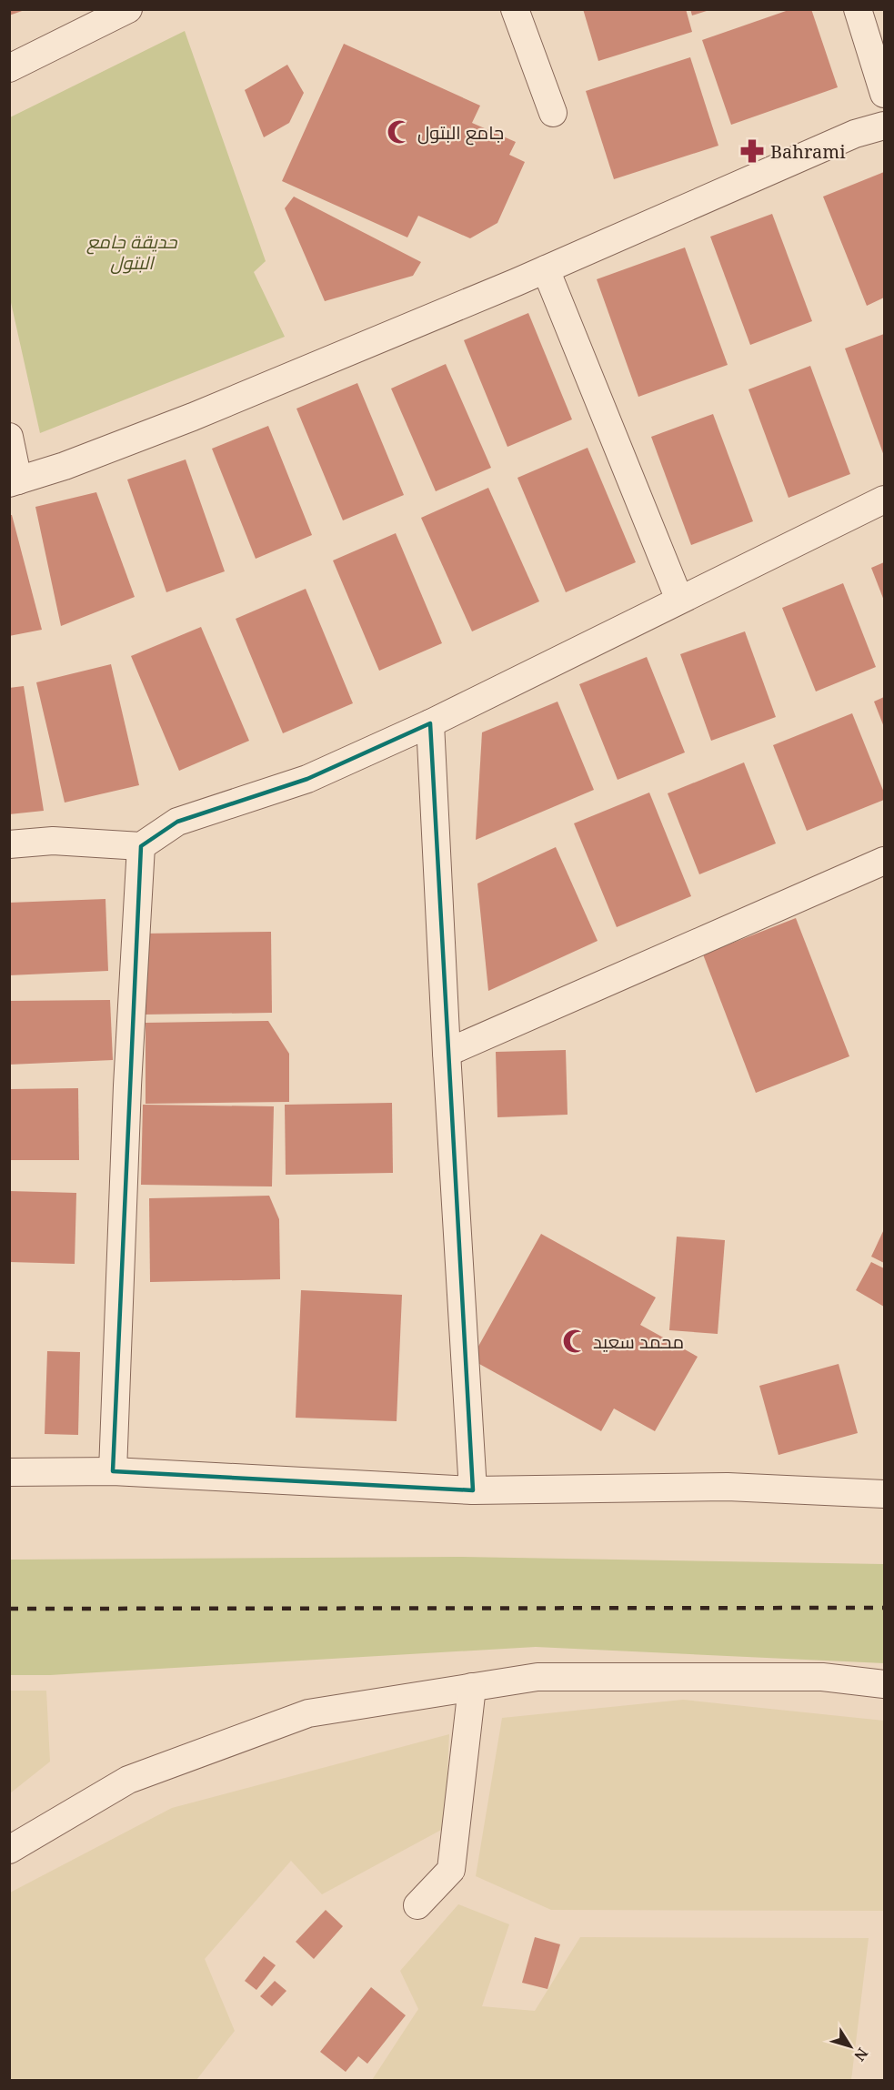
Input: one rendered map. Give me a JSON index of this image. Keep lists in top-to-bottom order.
{
  "parks": ["حديقة جامع البتول"],
  "places": {
    "mosque": ["جامع البتول", "محمد سعيد"],
    "pharmacy": ["Bahrami"]
  },
  "north": "bottom right"
}
